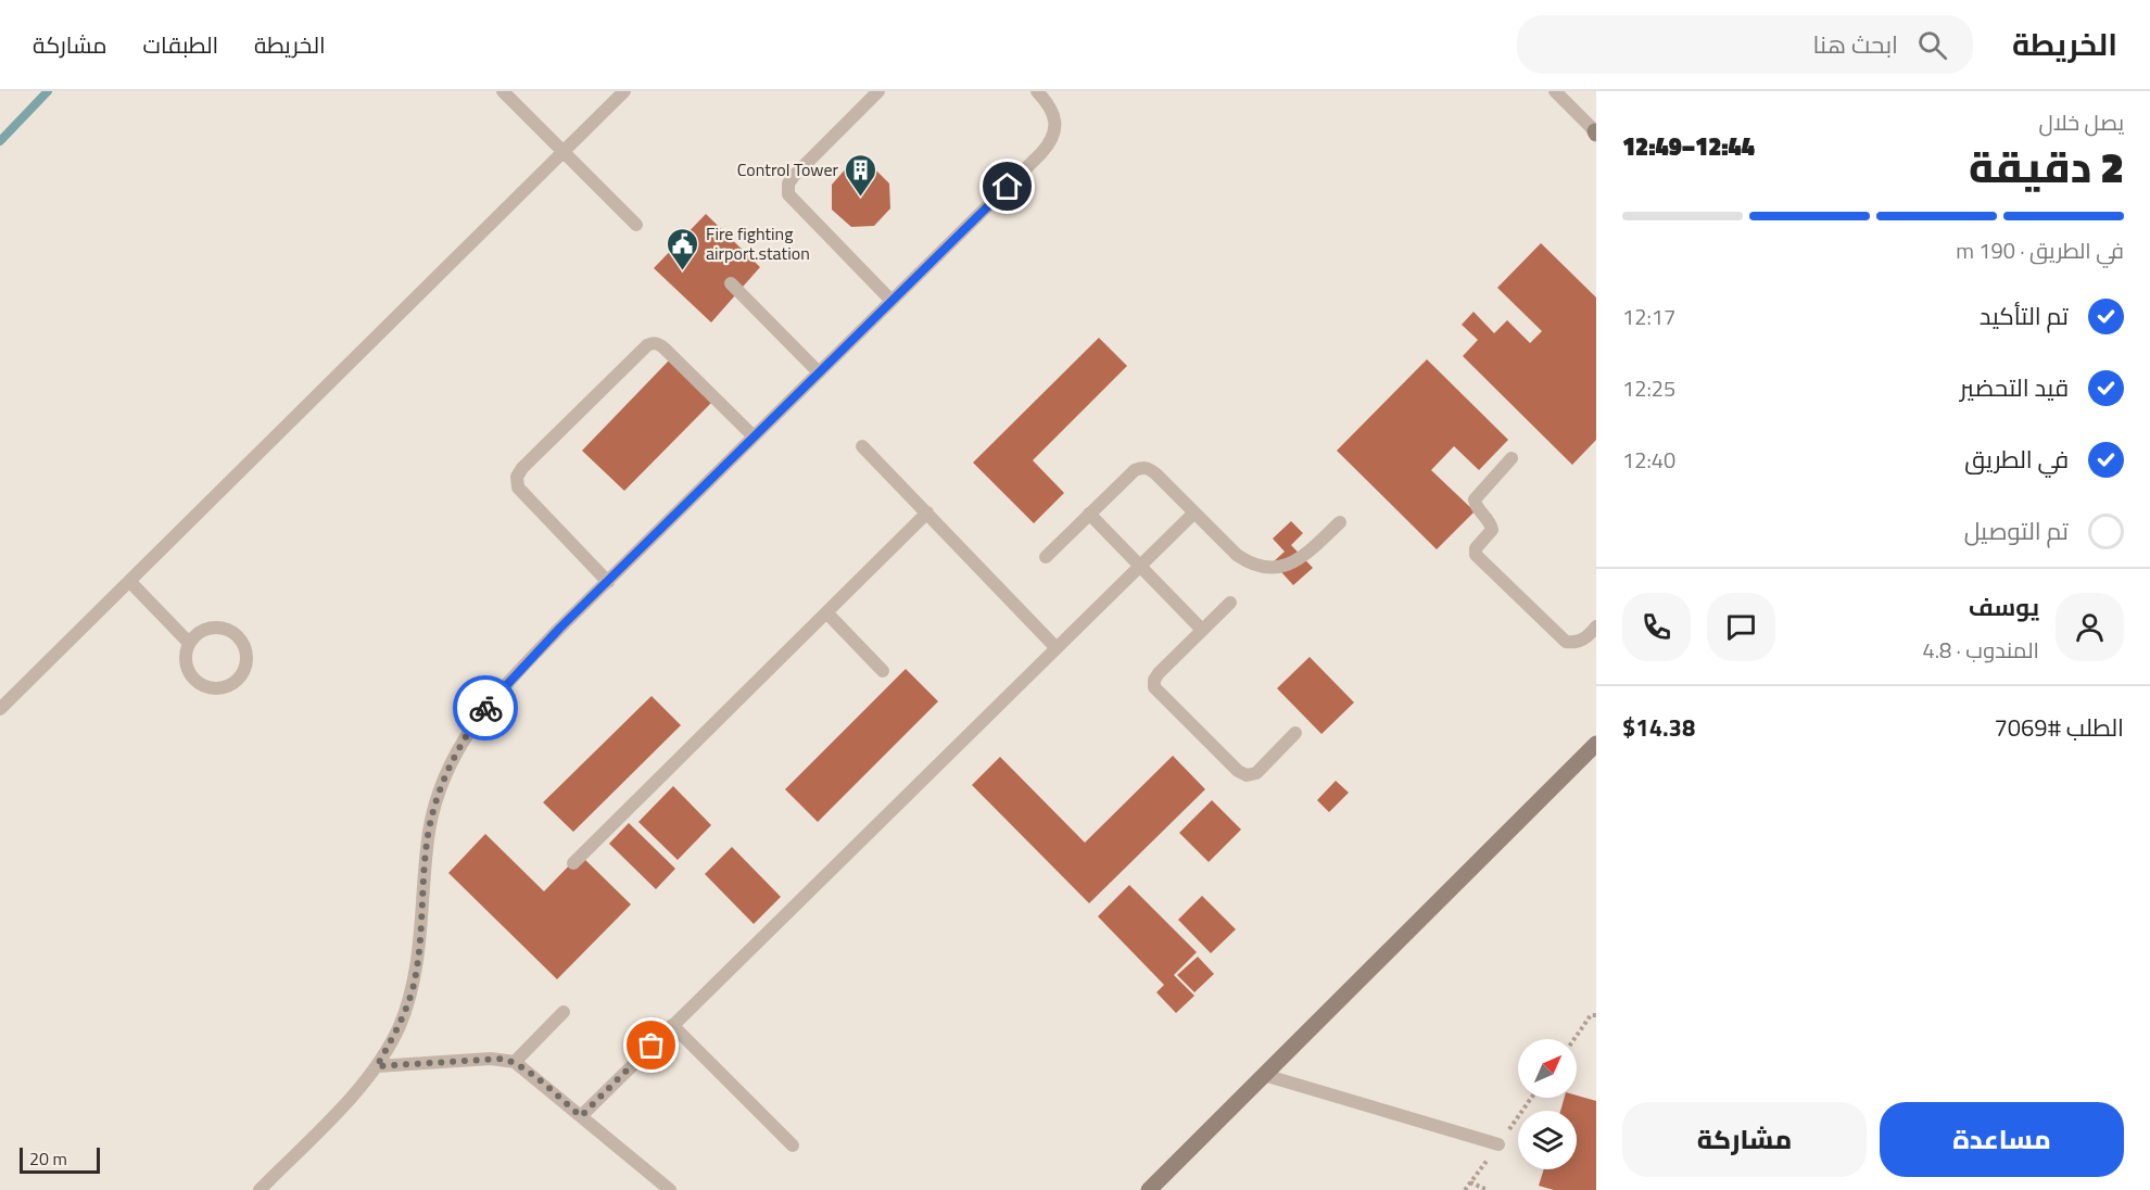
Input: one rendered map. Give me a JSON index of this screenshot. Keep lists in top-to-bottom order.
{
  "places": {
    "building": ["Control Tower"],
    "public building": ["Fire fighting airport.station"]
  },
  "scale_bar": "20 m",
  "north": "top right",
  "page": {
    "header": "الخريطة",
    "search": "ابحث هنا",
    "nav": ["الخريطة", "الطبقات", "مشاركة"],
    "heading": ["2 دقيقة", "يصل خلال", "12:44–12:49"],
    "panel": [
      "يوسف",
      "المندوب · 4.8",
      "الطلب #7069",
      "$14.38"
    ],
    "bar": "في الطريق · 190 m",
    "list": [
      ["تم التأكيد", "12:17"],
      ["قيد التحضير", "12:25"],
      ["في الطريق", "12:40"],
      "تم التوصيل"
    ],
    "buttons": ["مساعدة", "مشاركة"],
    "scale": "20 m"
  }
}
